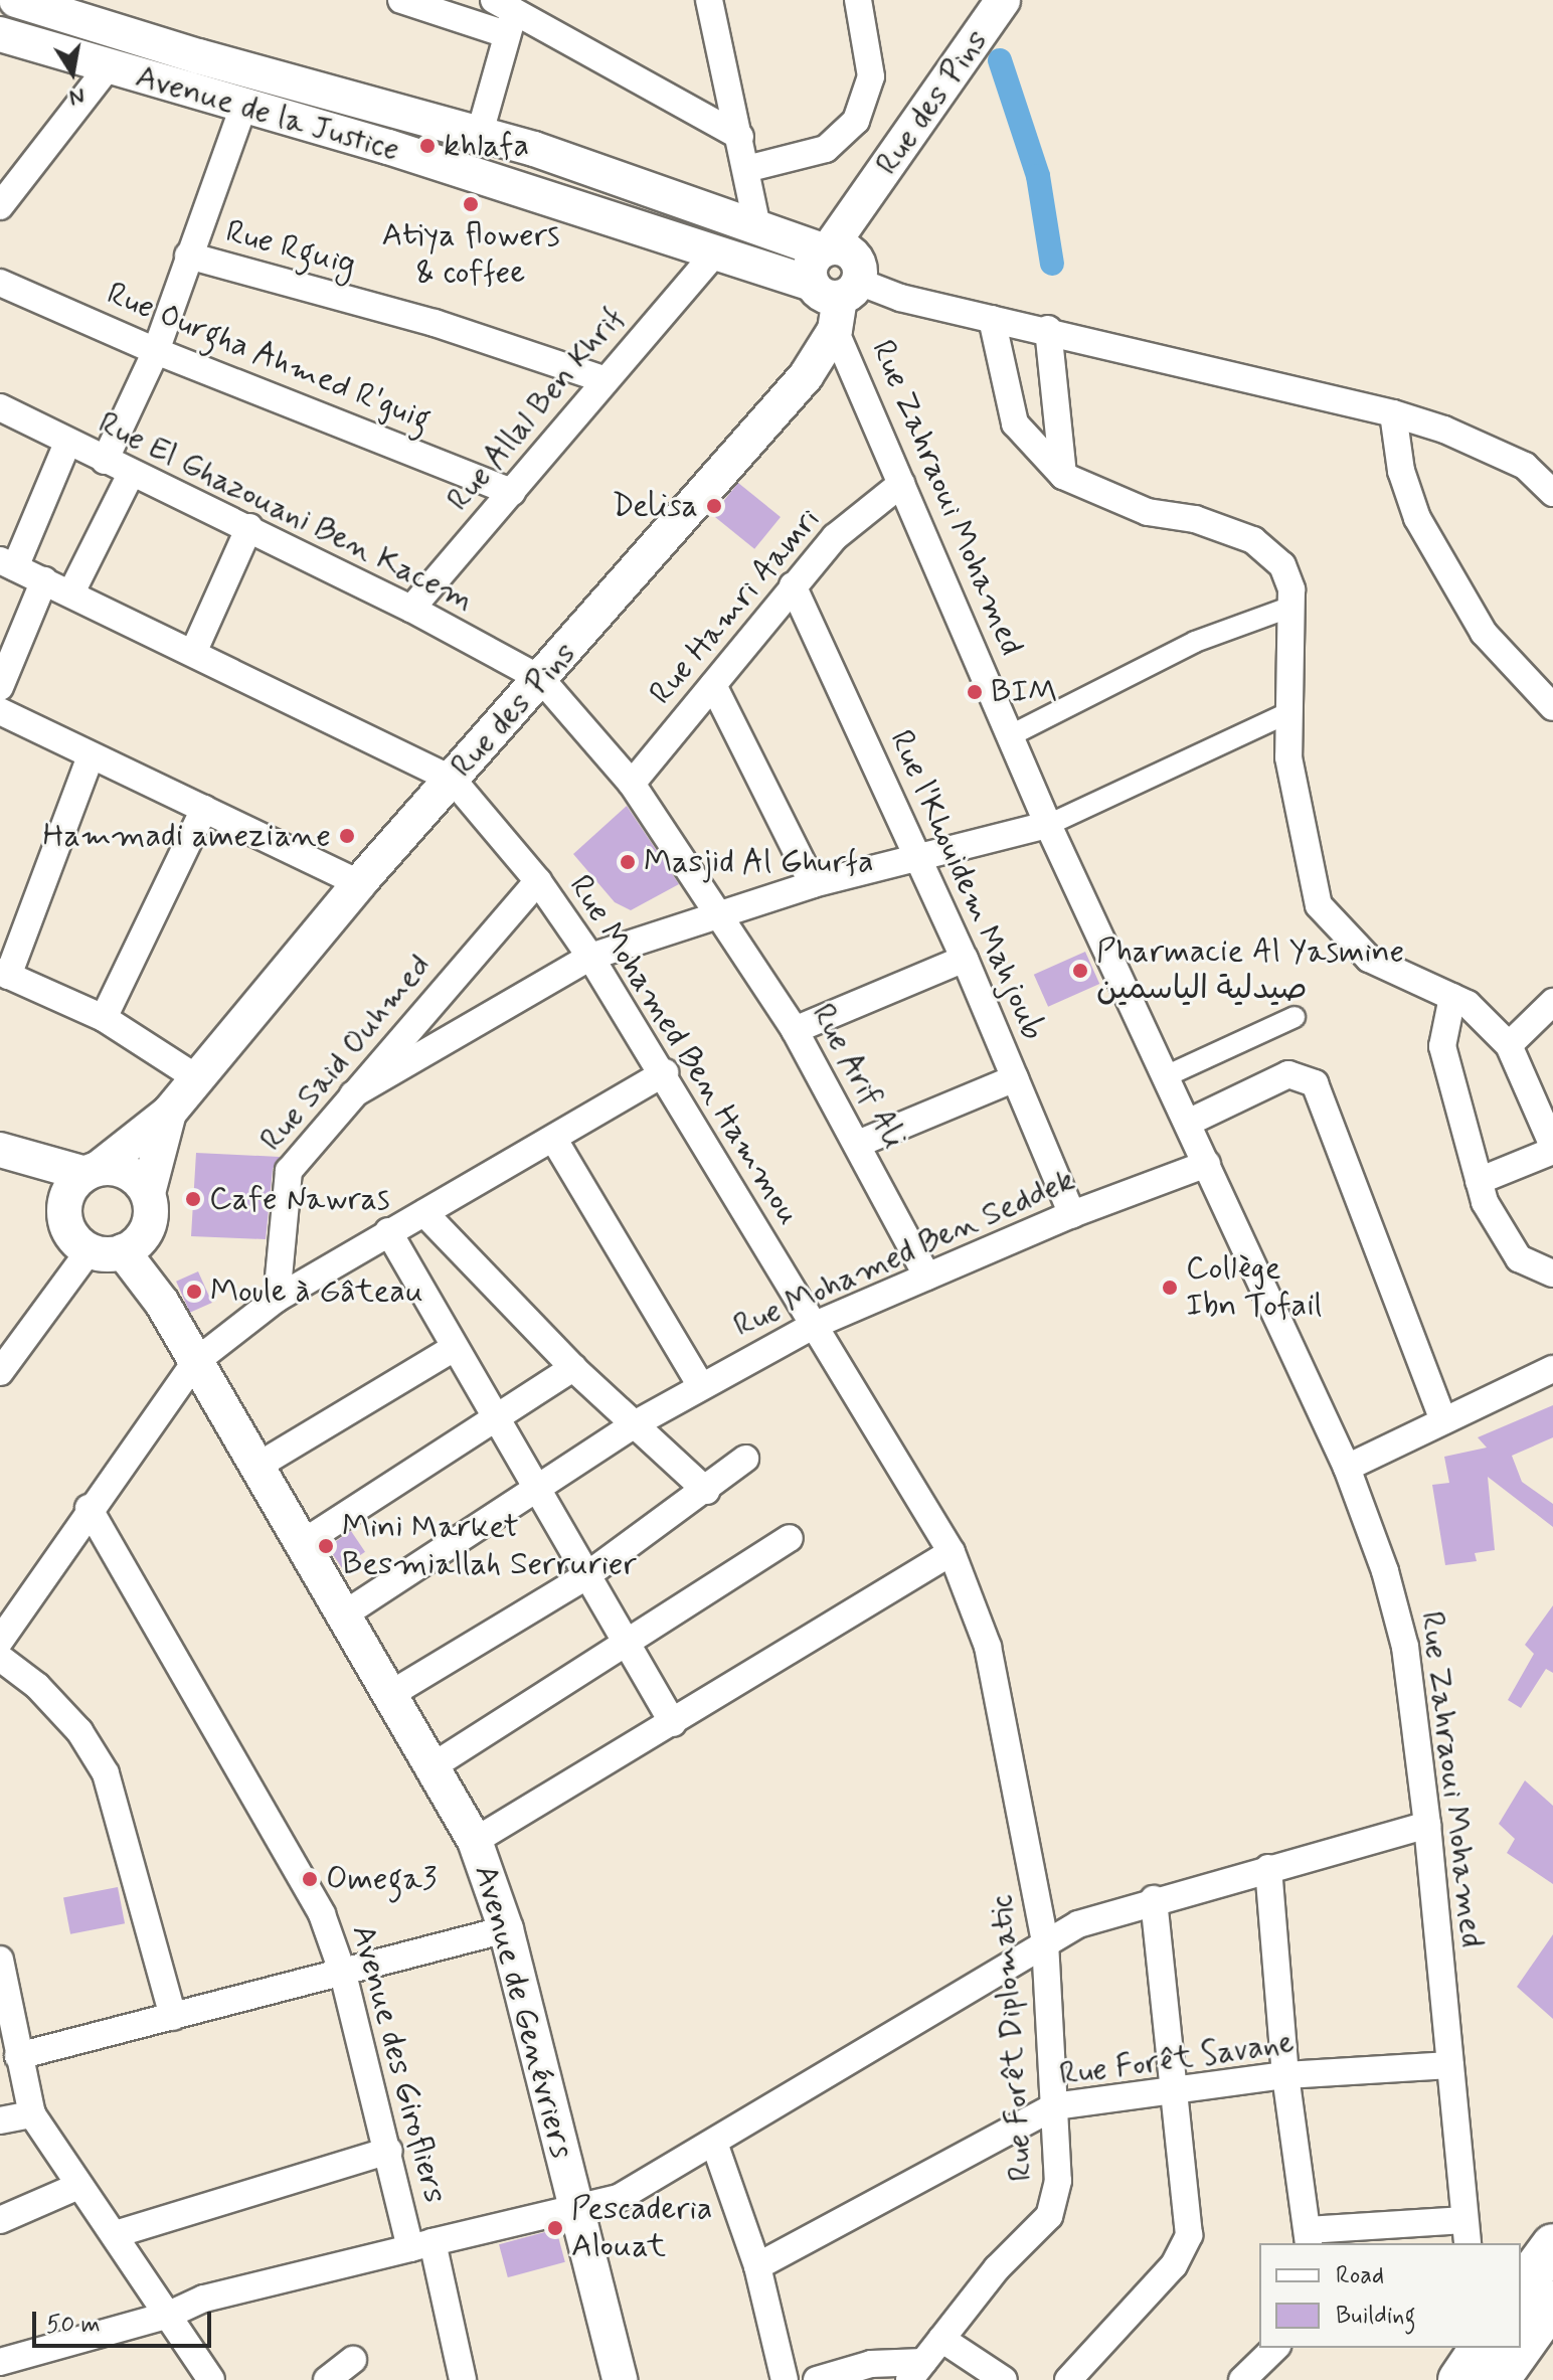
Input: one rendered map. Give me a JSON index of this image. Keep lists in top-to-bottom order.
{
  "streets": {
    "street": [
      "Rue des Pins",
      "Avenue de la Justice",
      "Rue Rguig",
      "Rue Ourgha Ahmed R'guig",
      "Rue Allal Ben Khrif",
      "Rue Zahraoui Mohamed",
      "Rue El Ghazouani Ben Kacem",
      "Rue Hamri Aamri",
      "Rue l'Khouidem Mahjoub",
      "Rue Mohamed Ben Hammou",
      "Rue Said Ouhmed",
      "Rue Arif Ali",
      "Rue Mohamed Ben Seddek",
      "Avenue de Genévriers",
      "Rue Forêt Diplomatic",
      "Rue Forêt Savane",
      "Avenue des Girofliers"
    ]
  },
  "crossings": [
    ["Rue des Pins", "Avenue de la Justice"],
    ["Rue des Pins", "Rue Zahraoui Mohamed"],
    ["Rue des Pins", "Rue El Ghazouani Ben Kacem"],
    ["Rue des Pins", "Rue Mohamed Ben Hammou"],
    ["Rue des Pins", "Rue Arif Ali"],
    ["Rue des Pins", "Avenue de Genévriers"],
    ["Avenue de la Justice", "Rue Allal Ben Khrif"],
    ["Avenue de la Justice", "Rue Zahraoui Mohamed"],
    ["Rue Rguig", "Rue Allal Ben Khrif"],
    ["Rue Ourgha Ahmed R'guig", "Rue Allal Ben Khrif"],
    ["Rue Allal Ben Khrif", "Rue El Ghazouani Ben Kacem"],
    ["Rue Zahraoui Mohamed", "Rue Hamri Aamri"],
    ["Rue Zahraoui Mohamed", "Rue Mohamed Ben Seddek"],
    ["Rue Zahraoui Mohamed", "Rue Forêt Savane"],
    ["Rue El Ghazouani Ben Kacem", "Rue Arif Ali"],
    ["Rue Hamri Aamri", "Rue l'Khouidem Mahjoub"],
    ["Rue Hamri Aamri", "Rue Arif Ali"],
    ["Rue l'Khouidem Mahjoub", "Rue Mohamed Ben Seddek"],
    ["Rue Mohamed Ben Hammou", "Rue Said Ouhmed"],
    ["Rue Mohamed Ben Hammou", "Rue Mohamed Ben Seddek"],
    ["Rue Mohamed Ben Hammou", "Rue Forêt Diplomatic"],
    ["Rue Arif Ali", "Rue Mohamed Ben Seddek"],
    ["Rue Mohamed Ben Seddek", "Avenue de Genévriers"],
    ["Rue Forêt Diplomatic", "Rue Forêt Savane"]
  ],
  "places": [
    "khlafa",
    "Atiya flowers & coffee",
    "Delisa",
    "BIM",
    "Hammadi ameziane",
    "Masjid Al Ghurfa",
    "Pharmacie Al Yasmine صيدلية الياسمين",
    "Cafe Nawras",
    "Collège Ibn Tofail",
    "Moule à Gâteau",
    "Mini Market Besmiallah Serrurier",
    "Omega3",
    "Pescaderia Alouat"
  ],
  "legend": ["Road", "Building"],
  "scale_bar": "50 m",
  "north": "bottom"
}
